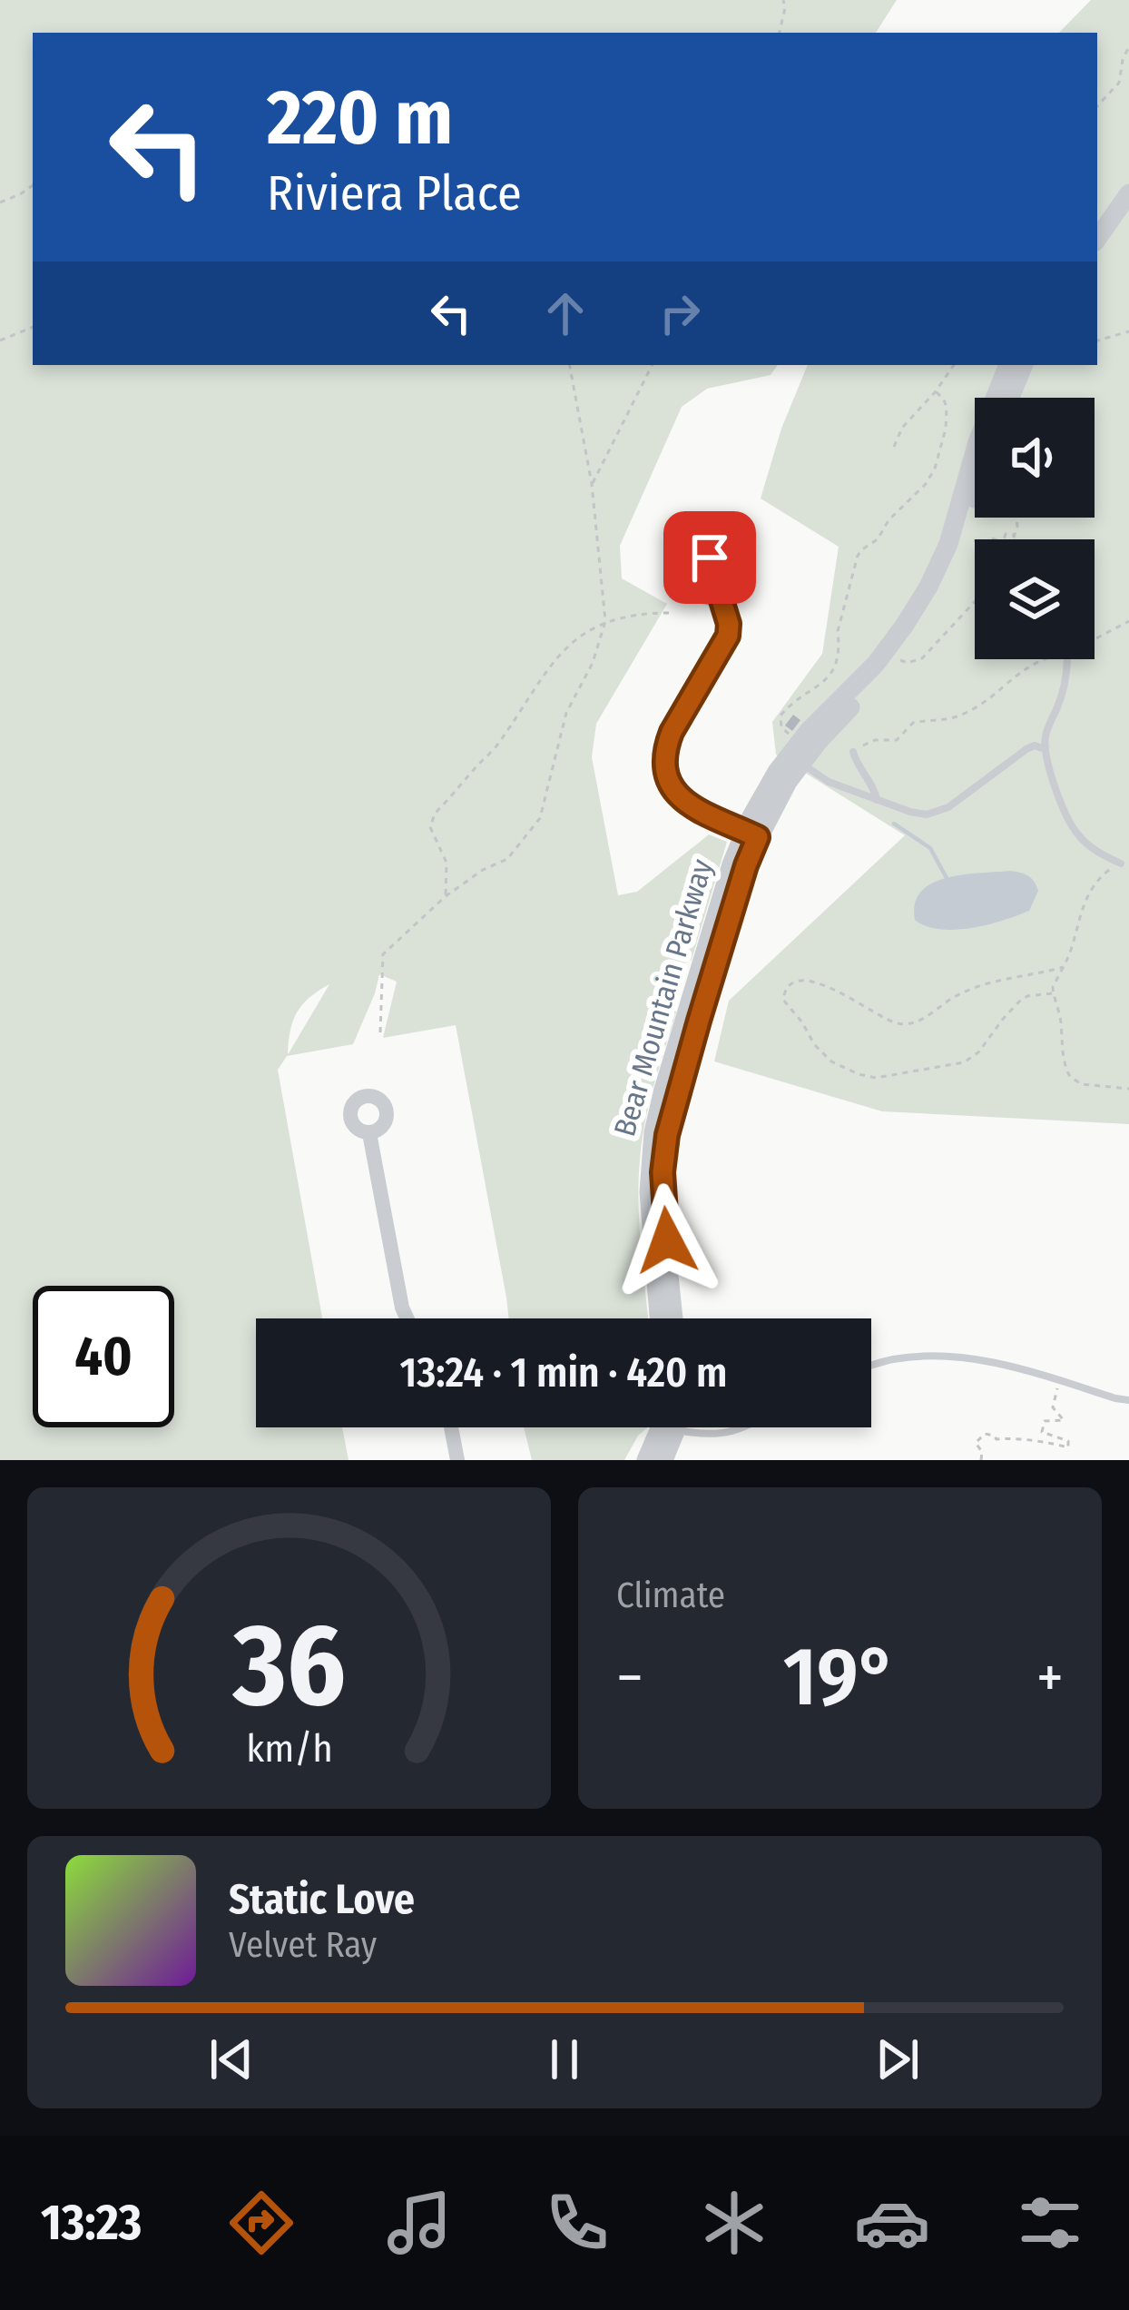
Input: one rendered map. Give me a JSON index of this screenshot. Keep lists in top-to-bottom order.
{
  "streets": {
    "street": ["Bear Mountain Parkway"]
  },
  "page": {
    "turn": ["220 m", "Riviera Place"],
    "limit": "40",
    "trip": "13:24 · 1 min · 420 m",
    "tile": "Climate",
    "heat": ["−", "19°", "+"],
    "song": ["Static Love", "Velvet Ray"],
    "tabs": "13:23",
    "gauge": ["36", "km/h"]
  }
}
